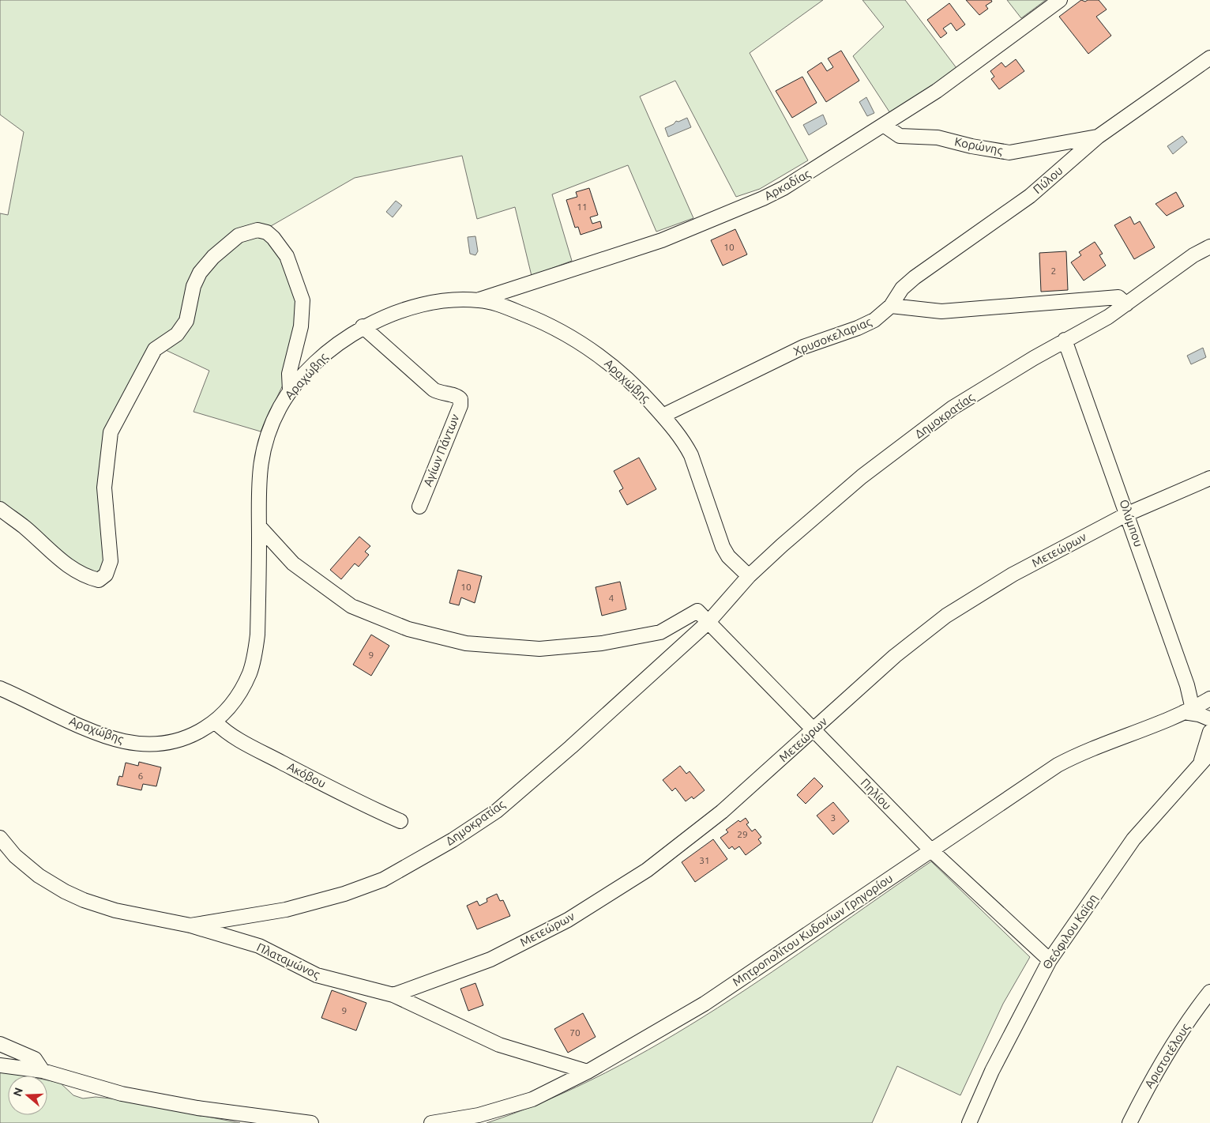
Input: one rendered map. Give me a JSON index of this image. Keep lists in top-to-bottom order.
{
  "streets": {
    "street": [
      "Κορώνης",
      "Πύλου",
      "Αρκαδίας",
      "Χρυσοκελαριας",
      "Αραχώβης",
      "Δημοκρατίας",
      "Αγίων Πάντων",
      "Ολύμπου",
      "Μετεώρων",
      "Ακόβου",
      "Πηλίου",
      "Μητροπολίτου Κυδονίων Γρηγορίου",
      "Θεόφιλου Καϊρη",
      "Πλαταμώνος",
      "Αριστοτέλους"
    ]
  },
  "crossings": [
    ["Κορώνης", "Πύλου"],
    ["Κορώνης", "Αρκαδίας"],
    ["Πύλου", "Χρυσοκελαριας"],
    ["Αρκαδίας", "Αραχώβης"],
    ["Χρυσοκελαριας", "Αραχώβης"],
    ["Αραχώβης", "Δημοκρατίας"],
    ["Αραχώβης", "Αγίων Πάντων"],
    ["Αραχώβης", "Ακόβου"],
    ["Δημοκρατίας", "Ολύμπου"],
    ["Δημοκρατίας", "Πηλίου"],
    ["Δημοκρατίας", "Πλαταμώνος"],
    ["Ολύμπου", "Μετεώρων"],
    ["Ολύμπου", "Μητροπολίτου Κυδονίων Γρηγορίου"],
    ["Μετεώρων", "Πηλίου"],
    ["Μετεώρων", "Πλαταμώνος"],
    ["Πηλίου", "Μητροπολίτου Κυδονίων Γρηγορίου"],
    ["Πηλίου", "Θεόφιλου Καϊρη"],
    ["Μητροπολίτου Κυδονίων Γρηγορίου", "Πλαταμώνος"]
  ],
  "house_numbers": [
    "11",
    "10",
    "2",
    "10",
    "4",
    "9",
    "6",
    "3",
    "29",
    "31",
    "9",
    "70"
  ],
  "north": "left"
}
